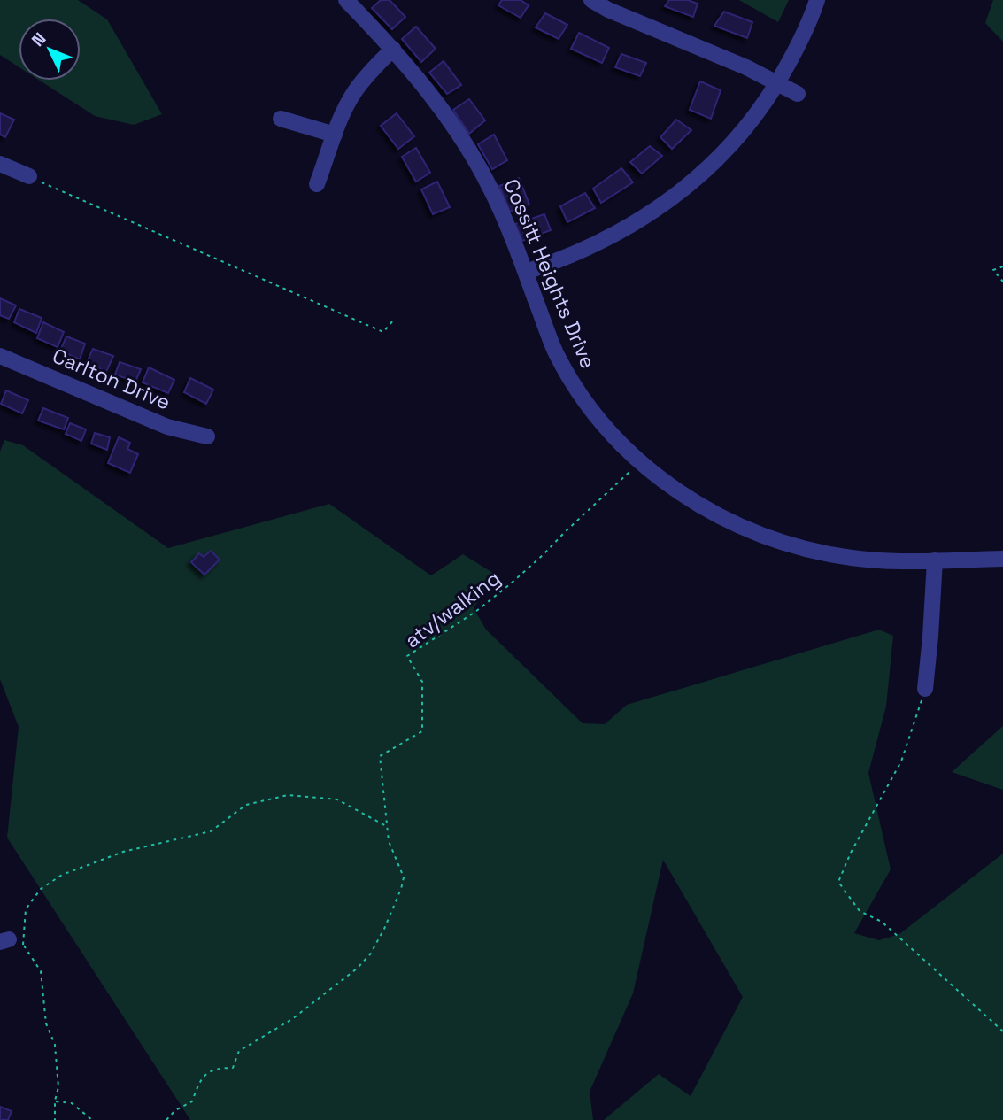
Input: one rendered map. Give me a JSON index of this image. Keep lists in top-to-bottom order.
{
  "streets": {
    "street": ["Cossitt Heights Drive", "Carlton Drive"],
    "path": ["atv/walking"]
  },
  "north": "top left"
}
